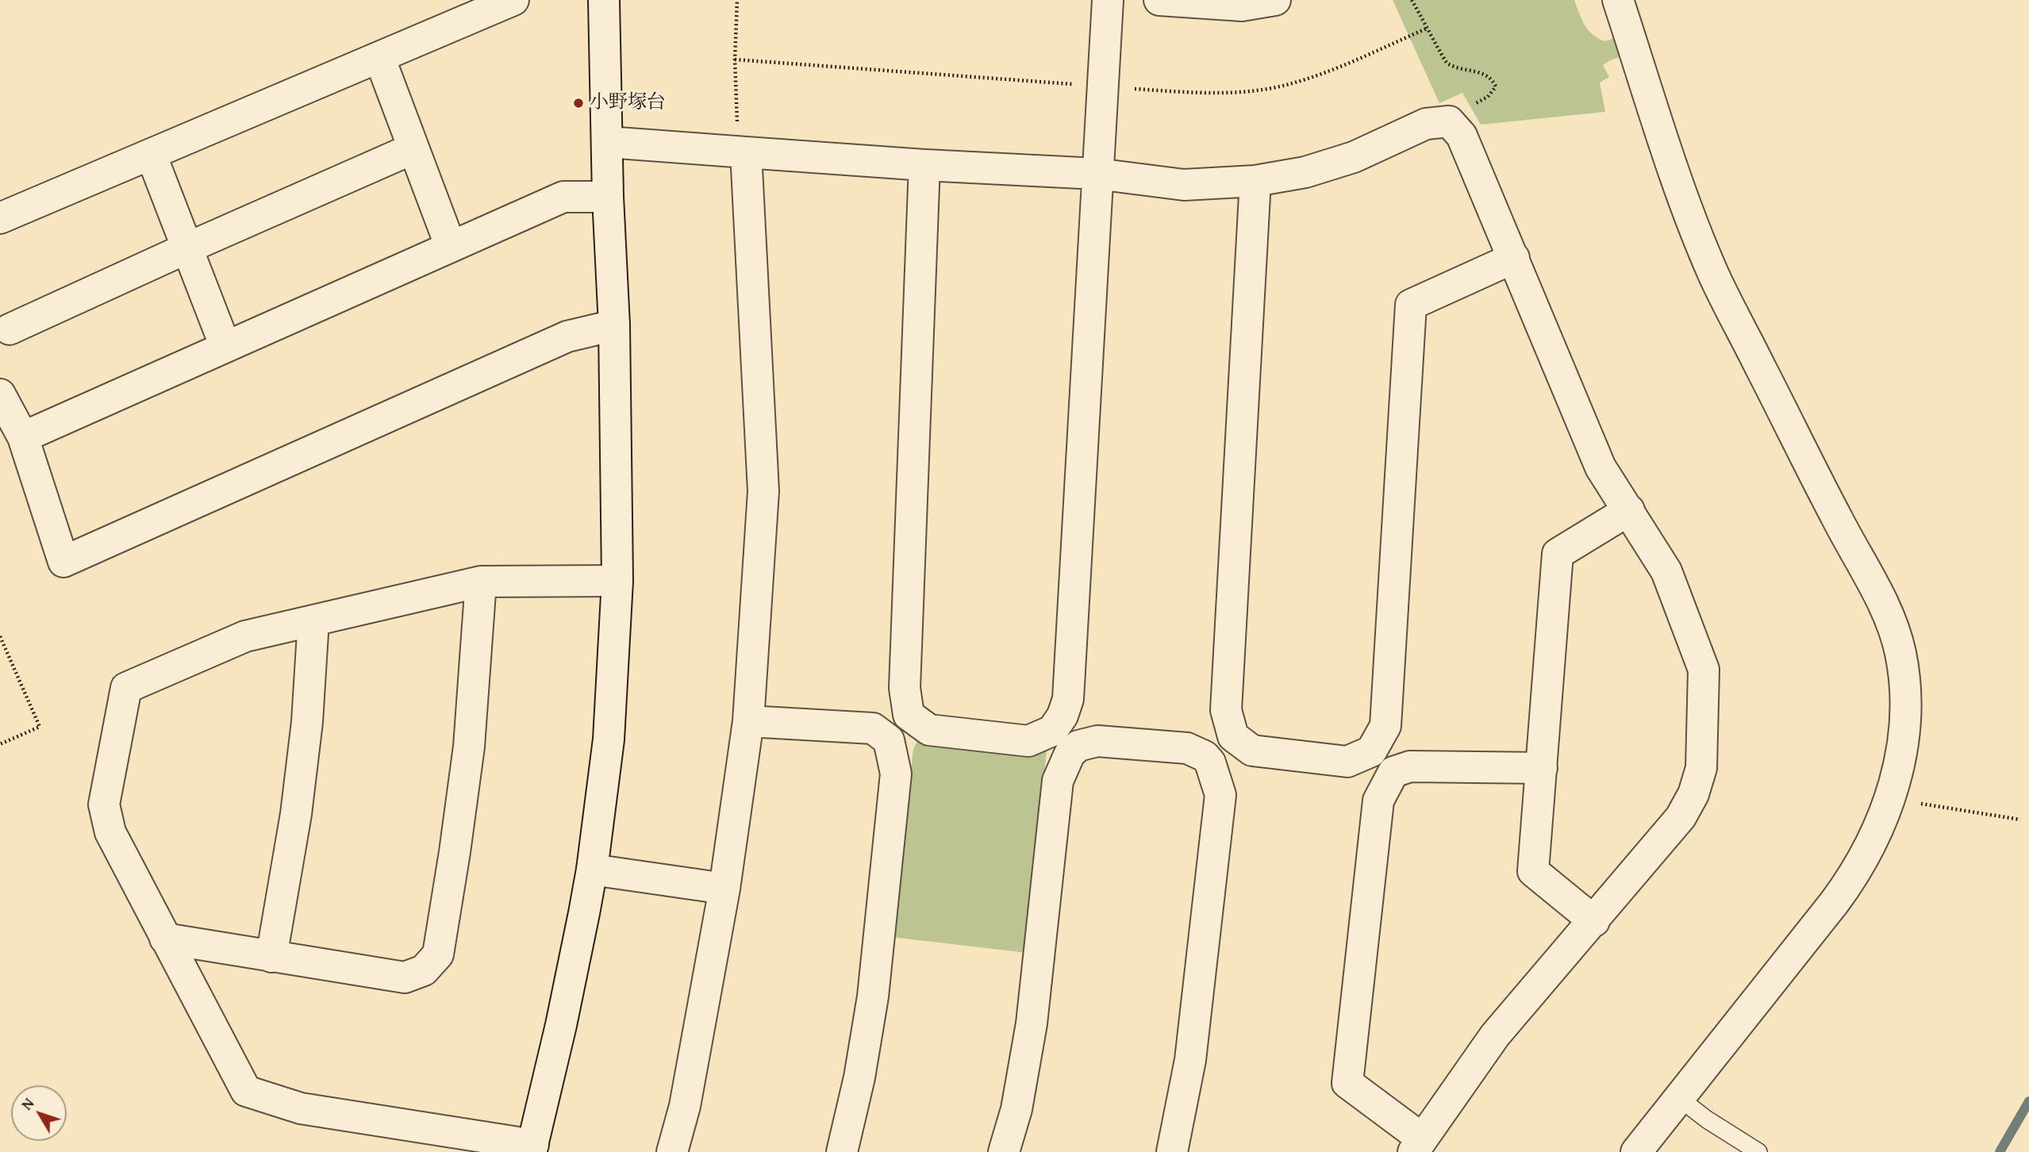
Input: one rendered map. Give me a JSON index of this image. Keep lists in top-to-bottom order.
{
  "places": ["小野塚台"],
  "north": "top left"
}
